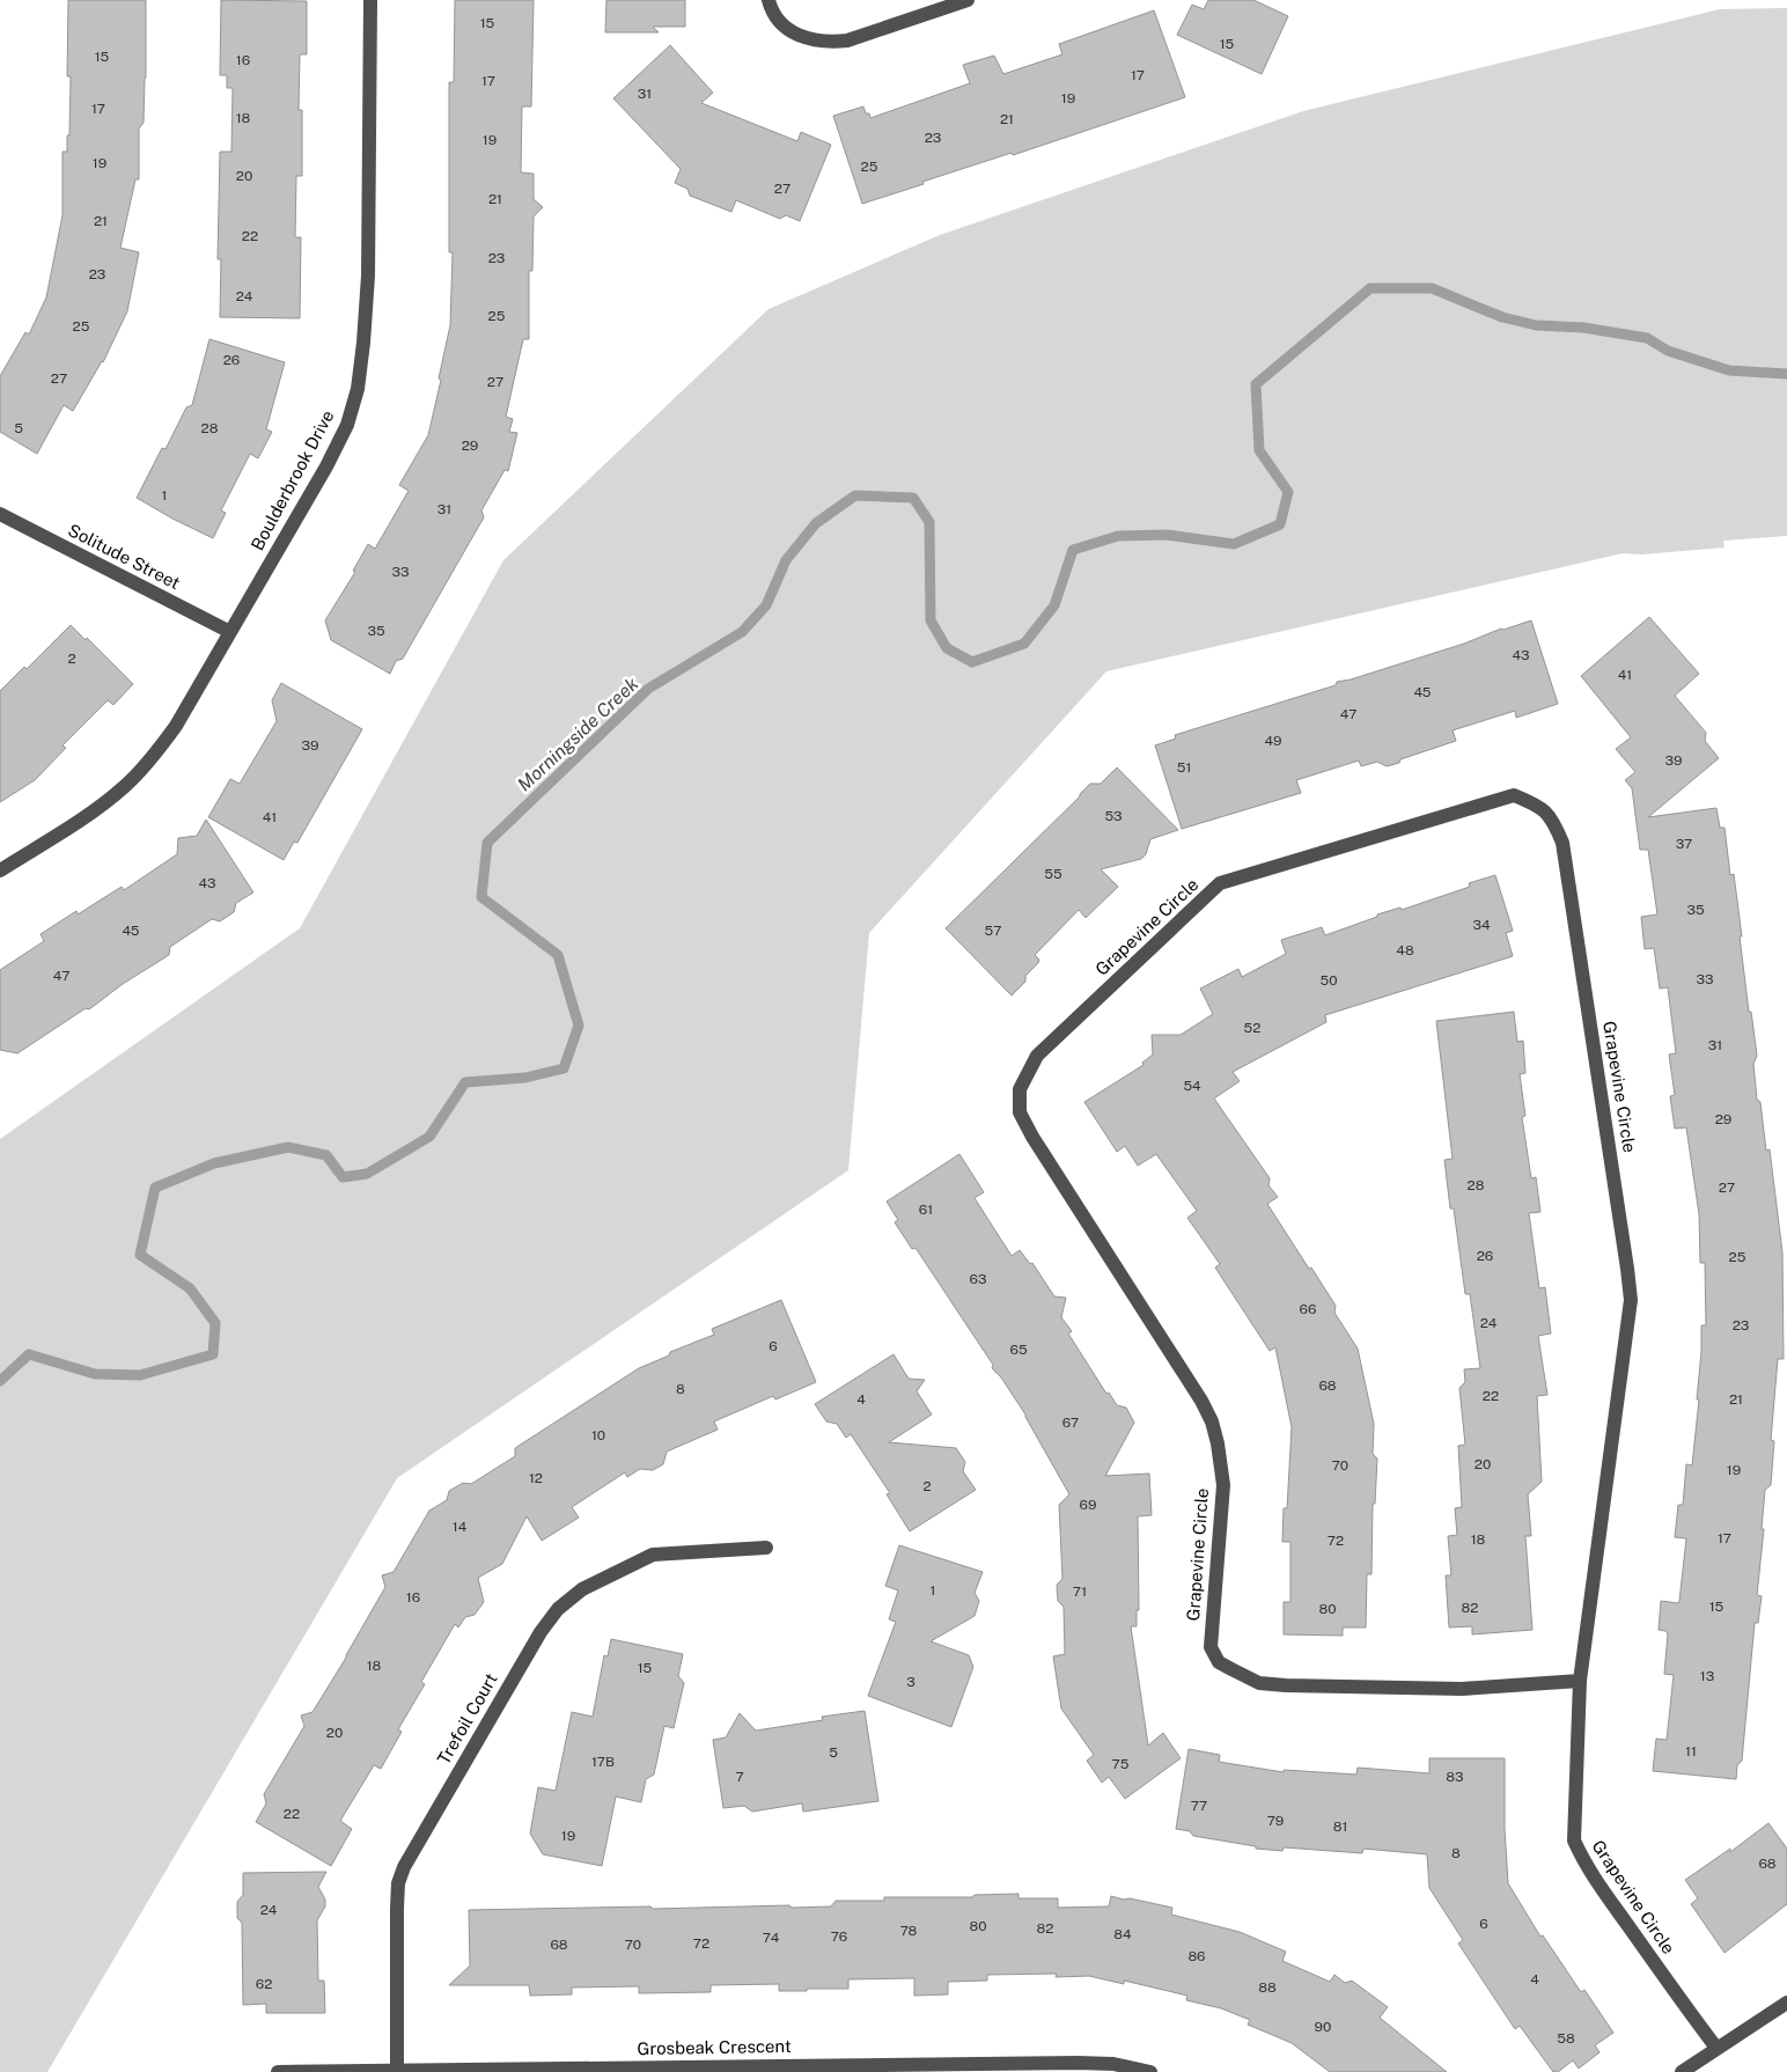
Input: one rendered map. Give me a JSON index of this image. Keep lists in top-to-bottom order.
{
  "streets": {
    "street": [
      "Boulderbrook Drive",
      "Solitude Street",
      "Grapevine Circle",
      "Trefoil Court",
      "Grosbeak Crescent"
    ]
  },
  "crossings": [
    ["Boulderbrook Drive", "Solitude Street"],
    ["Trefoil Court", "Grosbeak Crescent"]
  ],
  "water": ["Morningside Creek"],
  "house_numbers": [
    "15",
    "15",
    "15",
    "16",
    "17",
    "17",
    "31",
    "19",
    "17",
    "18",
    "21",
    "23",
    "19",
    "19",
    "25",
    "20",
    "27",
    "21",
    "21",
    "22",
    "23",
    "23",
    "24",
    "25",
    "25",
    "26",
    "27",
    "27",
    "5",
    "28",
    "29",
    "1",
    "31",
    "33",
    "35",
    "43",
    "2",
    "41",
    "45",
    "47",
    "49",
    "39",
    "39",
    "51",
    "53",
    "41",
    "37",
    "55",
    "43",
    "35",
    "34",
    "45",
    "57",
    "48",
    "47",
    "33",
    "50",
    "52",
    "31",
    "54",
    "29",
    "28",
    "27",
    "61",
    "26",
    "25",
    "63",
    "66",
    "24",
    "23",
    "6",
    "65",
    "68",
    "8",
    "22",
    "4",
    "21",
    "67",
    "10",
    "20",
    "70",
    "19",
    "12",
    "2",
    "69",
    "14",
    "17",
    "18",
    "72",
    "1",
    "71",
    "16",
    "15",
    "82",
    "80",
    "18",
    "15",
    "13",
    "3",
    "20",
    "11",
    "5",
    "17B",
    "75",
    "7",
    "83",
    "77",
    "22",
    "79",
    "81",
    "19",
    "8",
    "68",
    "24",
    "6",
    "80",
    "82",
    "78",
    "84",
    "76",
    "74",
    "72",
    "68",
    "70",
    "86",
    "4",
    "62",
    "88",
    "90",
    "58"
  ]
}
